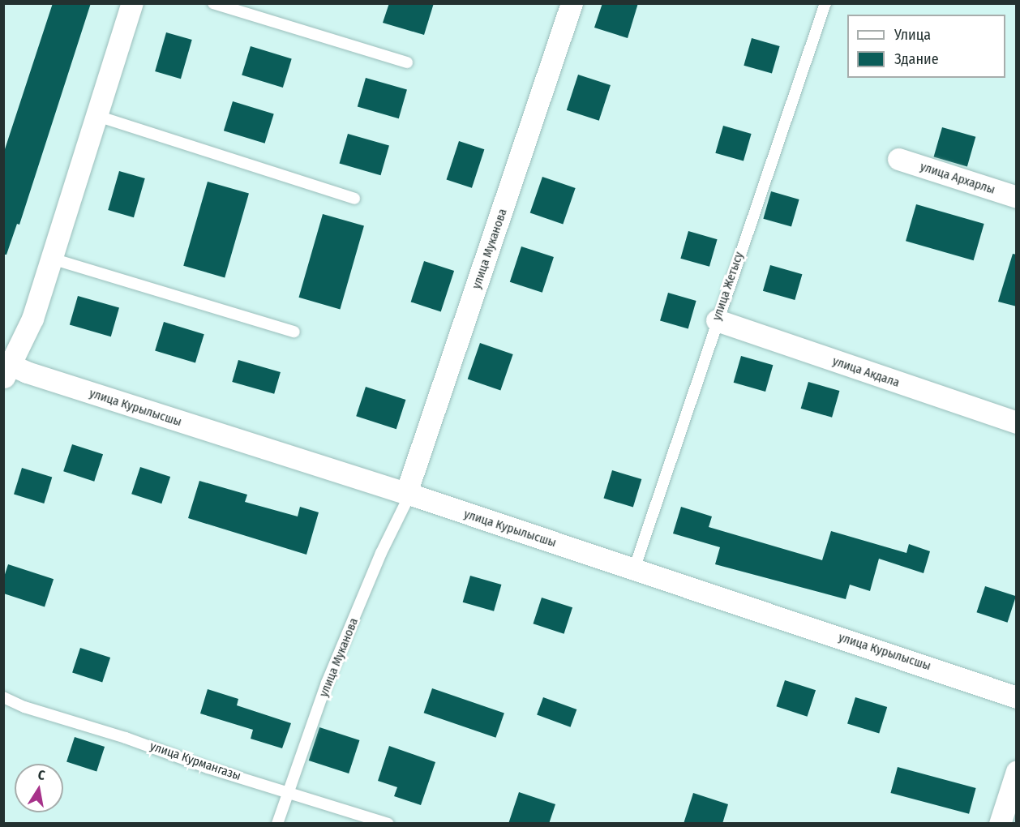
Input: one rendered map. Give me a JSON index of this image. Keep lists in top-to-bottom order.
{
  "streets": {
    "street": [
      "улица Архарлы",
      "улица Муканова",
      "улица Акдала",
      "улица Курылысшы"
    ],
    "lane": ["улица Жетысу", "улица Курмангазы"]
  },
  "crossings": [
    ["улица Муканова", "улица Курылысшы"],
    ["улица Муканова", "улица Курмангазы"],
    ["улица Жетысу", "улица Акдала"],
    ["улица Жетысу", "улица Курылысшы"]
  ],
  "legend": ["Улица", "Здание"],
  "north": "top"
}
